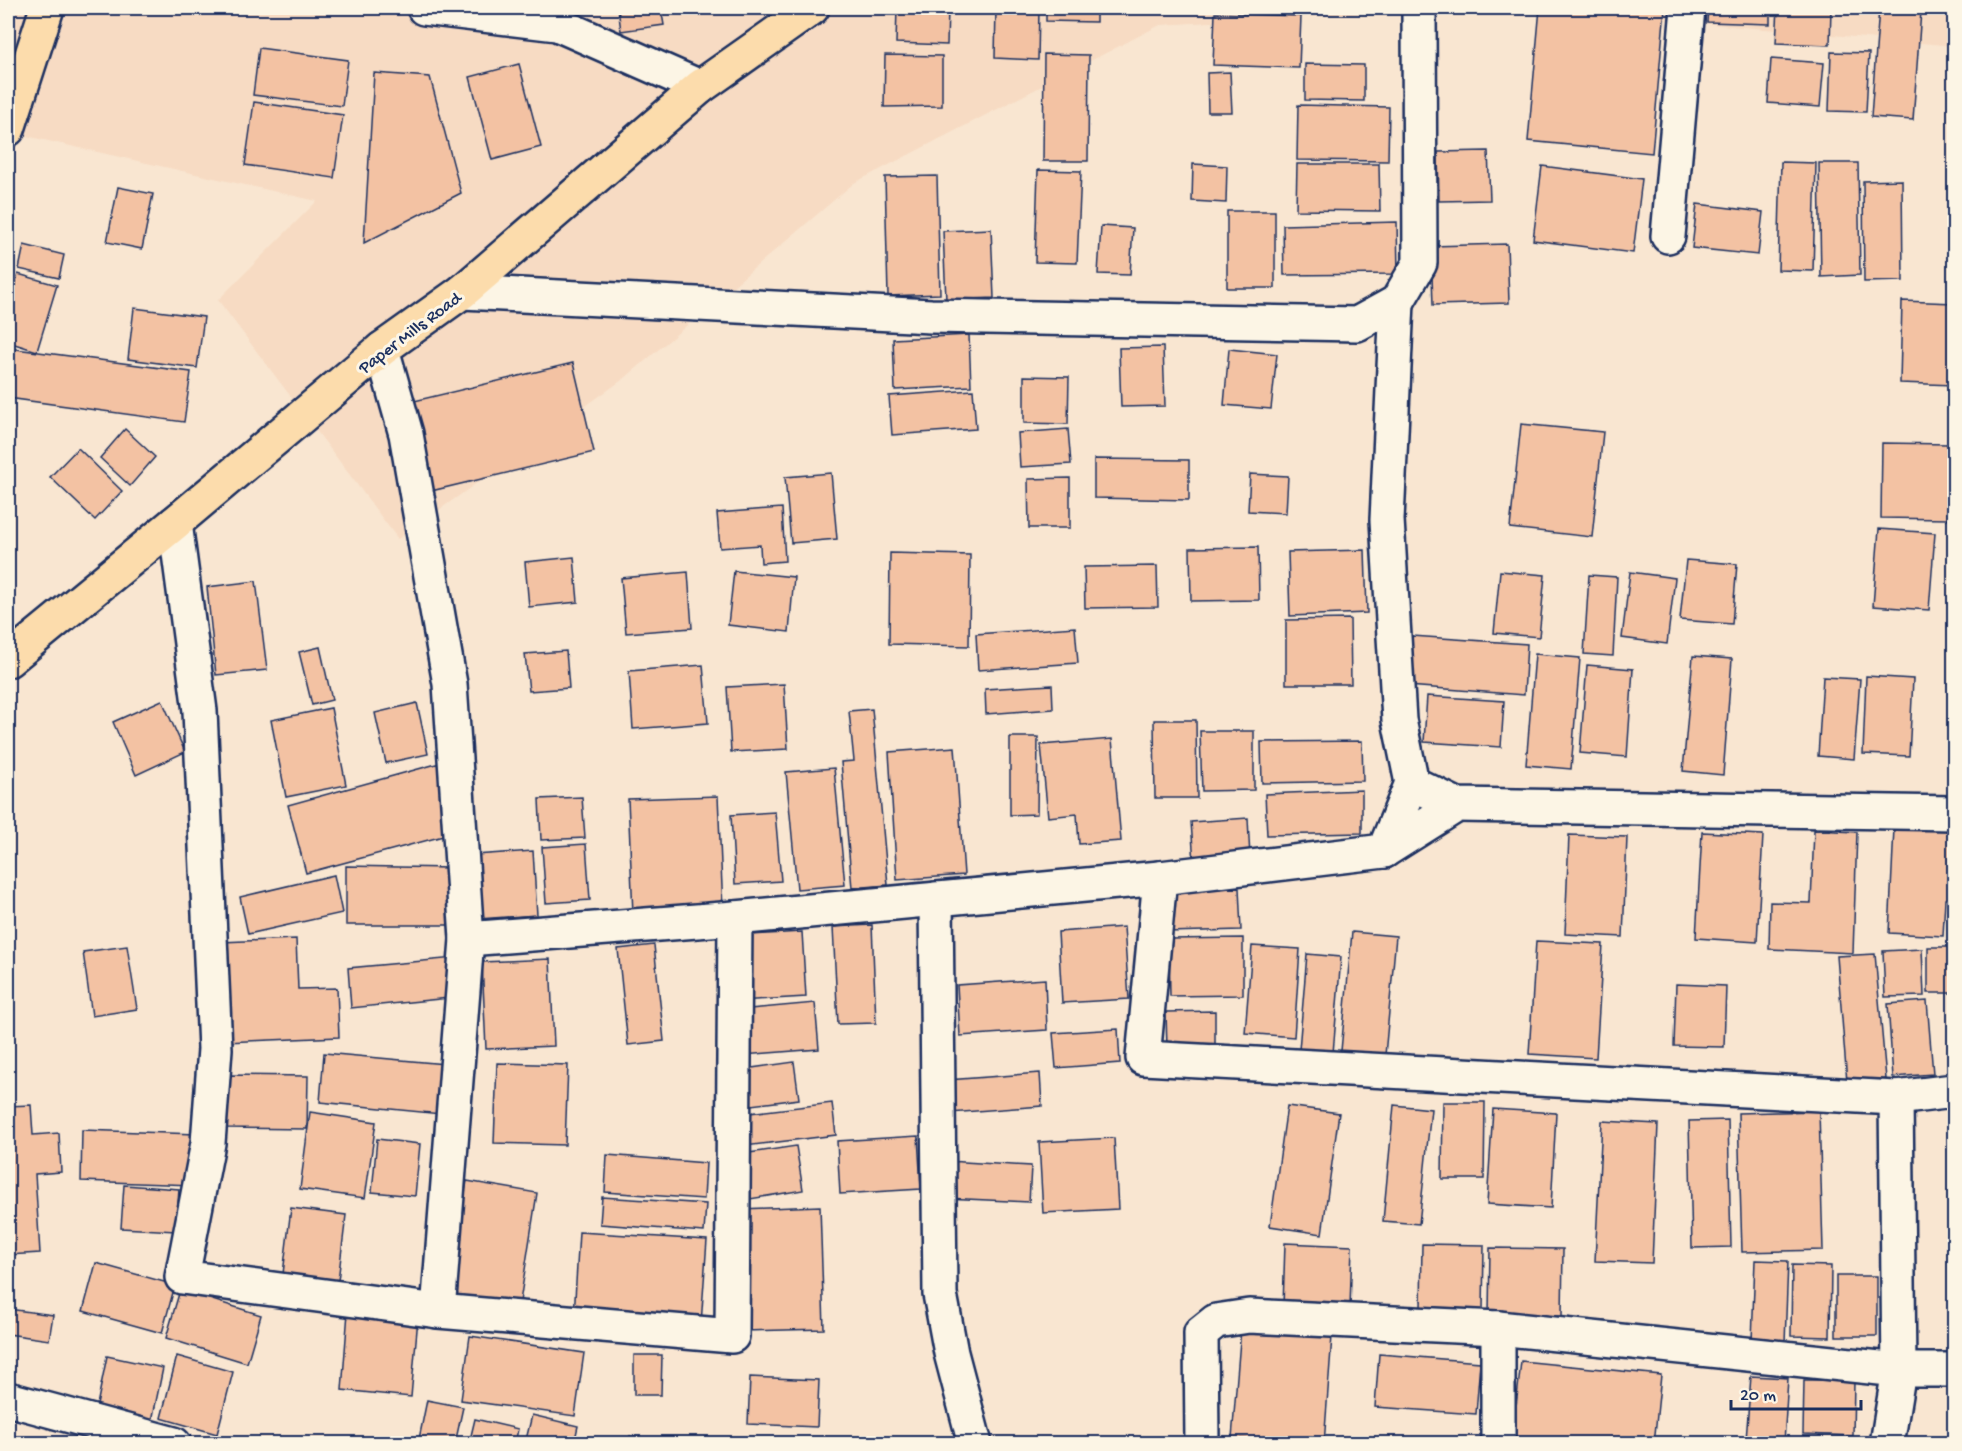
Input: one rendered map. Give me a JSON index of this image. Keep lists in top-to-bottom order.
{
  "streets": {
    "main road": ["Paper Mills Road"]
  },
  "scale_bar": "20 m"
}
